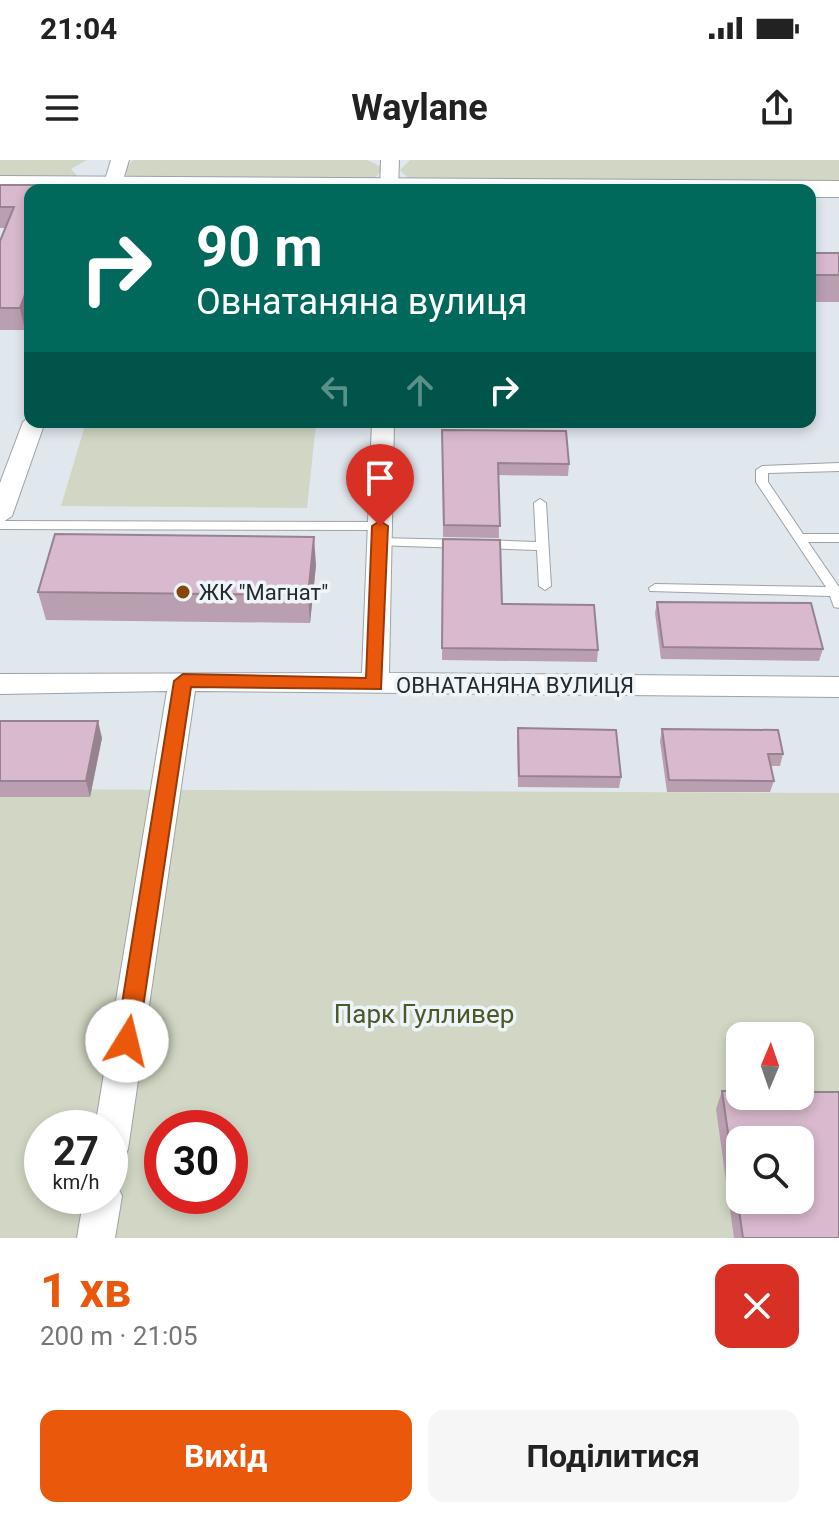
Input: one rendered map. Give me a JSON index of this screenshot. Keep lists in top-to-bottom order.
{
  "streets": {
    "street": ["ОВНАТАНЯНА ВУЛИЦЯ"]
  },
  "parks": ["Парк Гулливер"],
  "places": ["ЖК \"Магнат\""],
  "north": "top",
  "page": {
    "status": "21:04",
    "header": "Waylane",
    "turn": ["90 m", "Овнатаняна вулиця"],
    "speed": "27 km/h",
    "limit": "30",
    "heading": ["1 хв", "200 m · 21:05"],
    "buttons": ["Вихід", "Поділитися"]
  }
}
